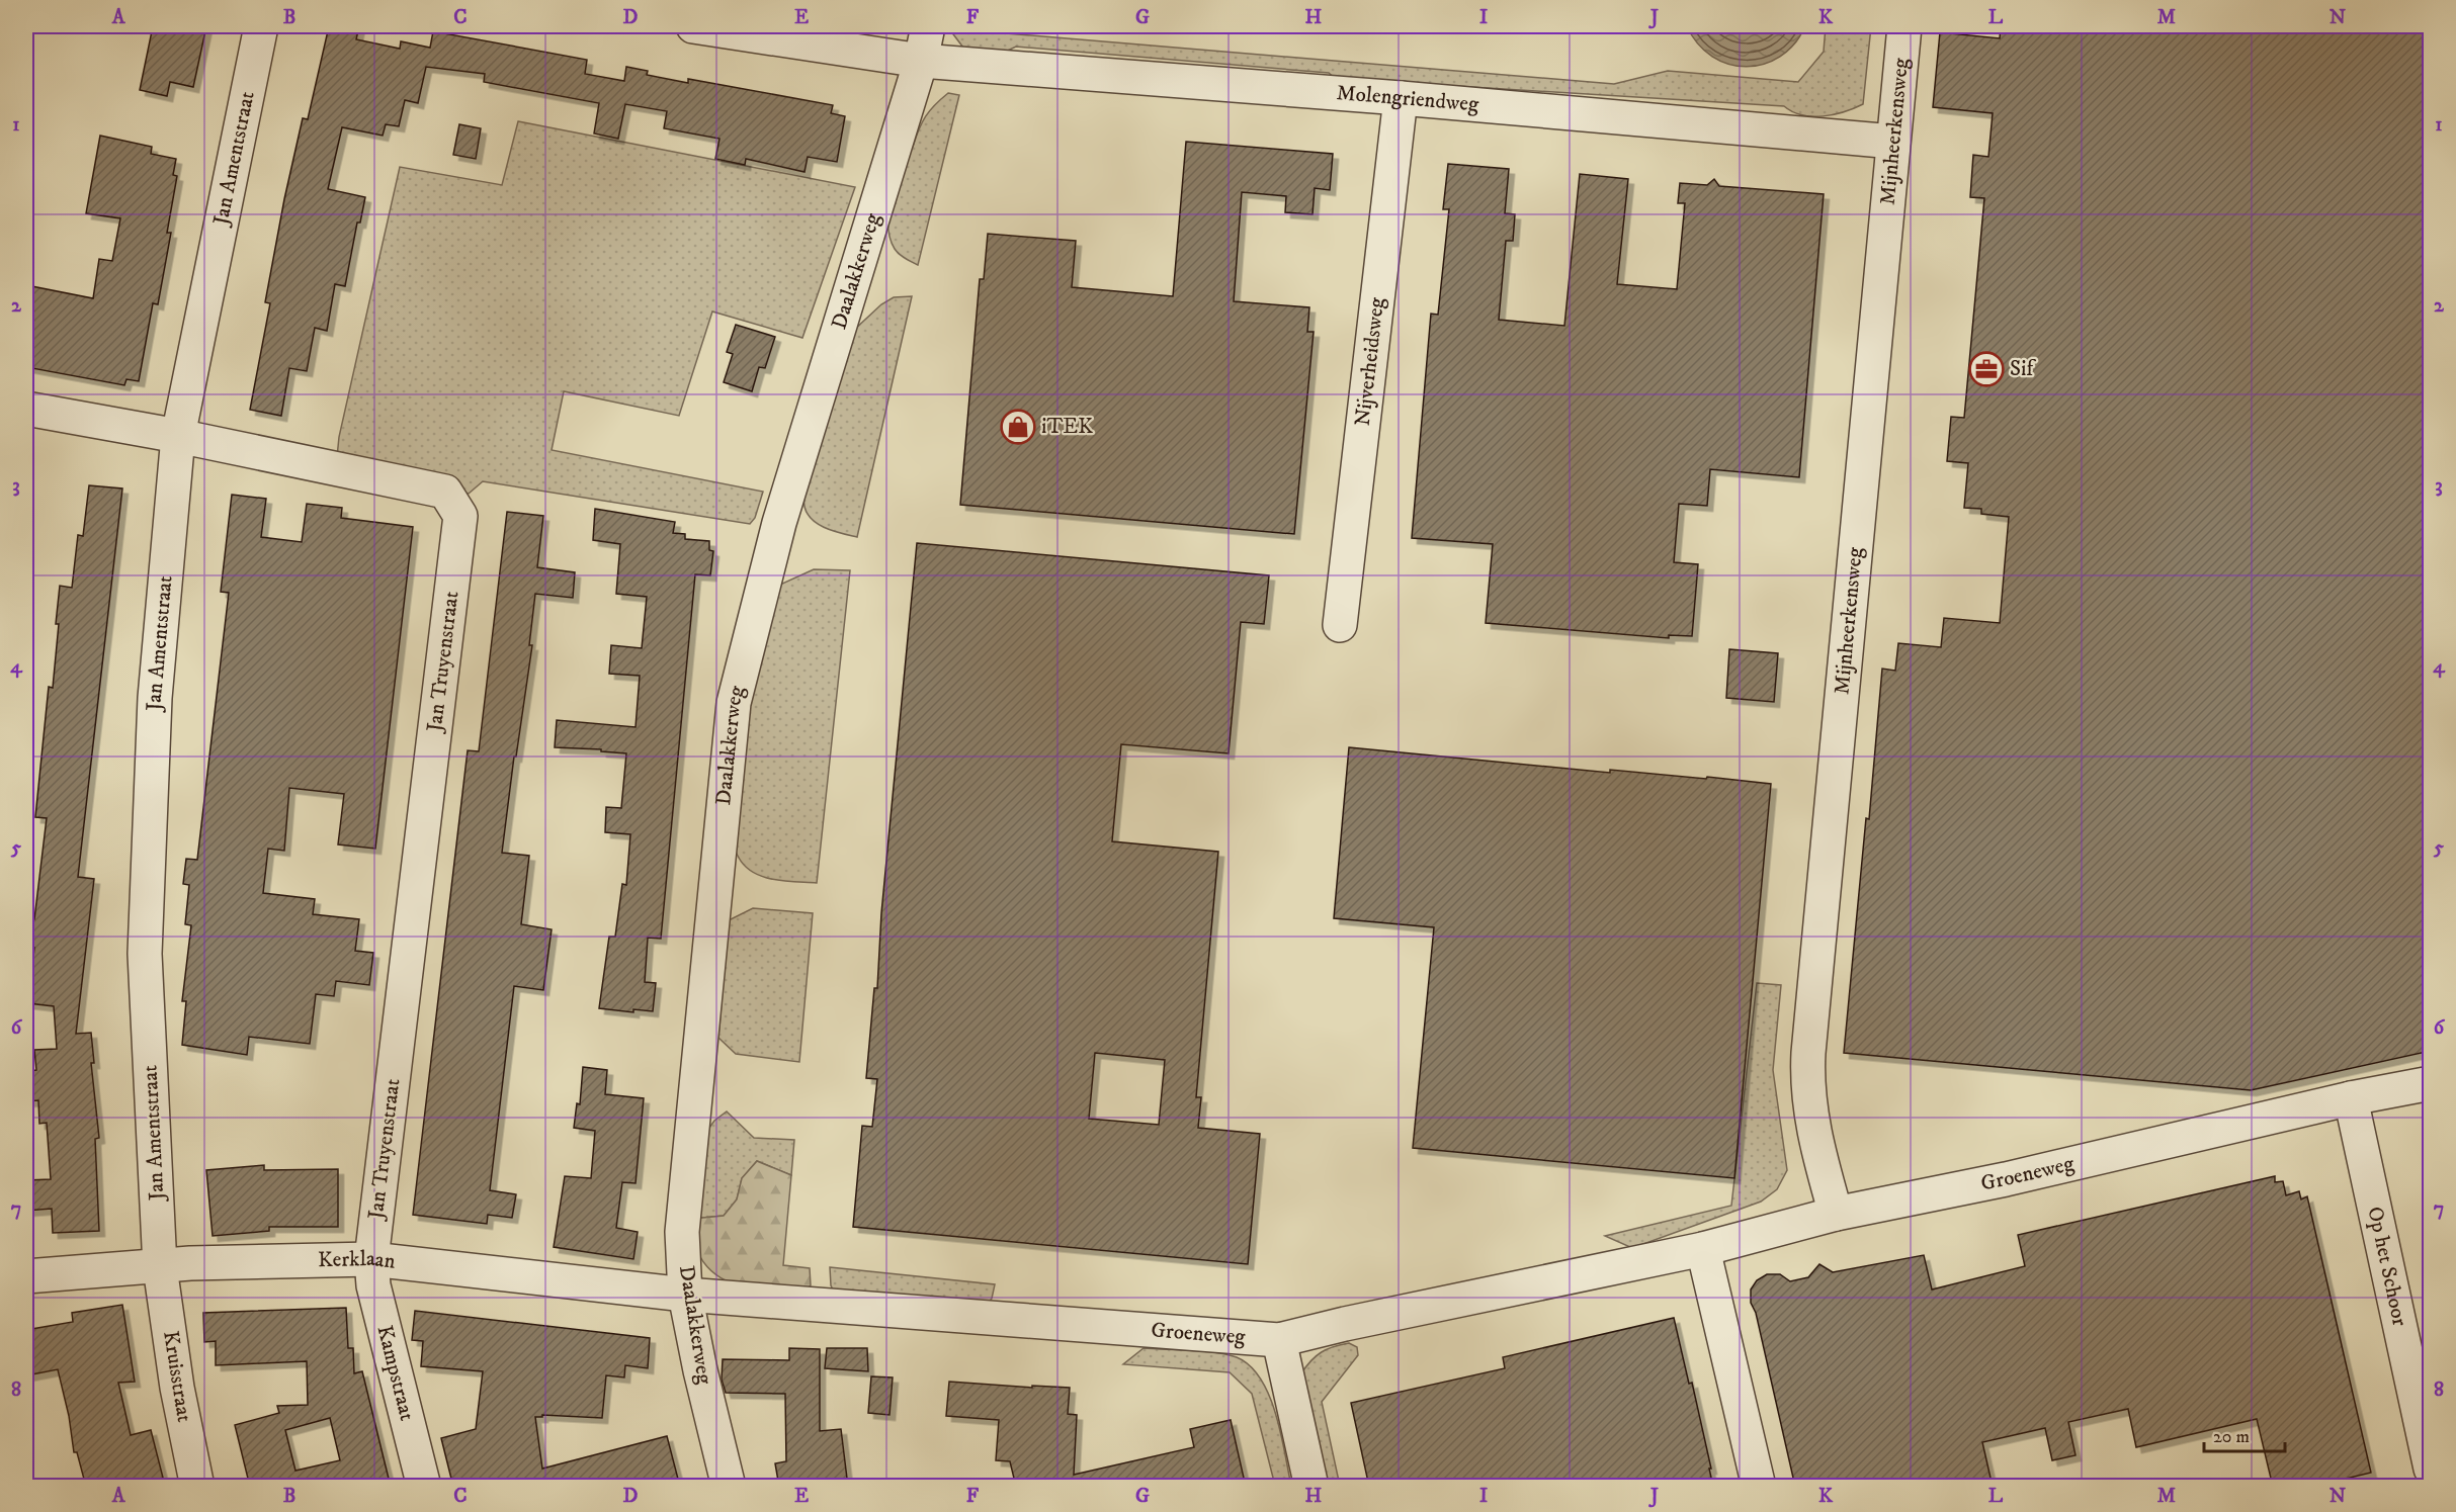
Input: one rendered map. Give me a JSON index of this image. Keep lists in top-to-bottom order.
{
  "streets": {
    "street": [
      "Molengriendweg",
      "Mijnheerkensweg",
      "Jan Amentstraat",
      "Daalakkerweg",
      "Nijverheidsweg",
      "Jan Truyenstraat",
      "Groeneweg",
      "Kerklaan",
      "Op het Schoor",
      "Kampstraat",
      "Kruisstraat"
    ]
  },
  "crossings": [
    ["Molengriendweg", "Mijnheerkensweg"],
    ["Molengriendweg", "Daalakkerweg"],
    ["Molengriendweg", "Nijverheidsweg"],
    ["Mijnheerkensweg", "Groeneweg"],
    ["Jan Amentstraat", "Jan Truyenstraat"],
    ["Jan Amentstraat", "Kerklaan"],
    ["Jan Amentstraat", "Kruisstraat"],
    ["Daalakkerweg", "Groeneweg"],
    ["Daalakkerweg", "Kerklaan"],
    ["Jan Truyenstraat", "Kerklaan"],
    ["Jan Truyenstraat", "Kampstraat"],
    ["Groeneweg", "Kerklaan"],
    ["Groeneweg", "Op het Schoor"],
    ["Kerklaan", "Kampstraat"],
    ["Kerklaan", "Kruisstraat"]
  ],
  "places": {
    "office": ["Sif"],
    "shop": ["iTEK"]
  },
  "scale_bar": "20 m",
  "grid": {
    "columns": [
      "A",
      "B",
      "C",
      "D",
      "E",
      "F",
      "G",
      "H",
      "I",
      "J",
      "K",
      "L",
      "M",
      "N"
    ],
    "rows": [
      "1",
      "2",
      "3",
      "4",
      "5",
      "6",
      "7",
      "8"
    ]
  }
}
